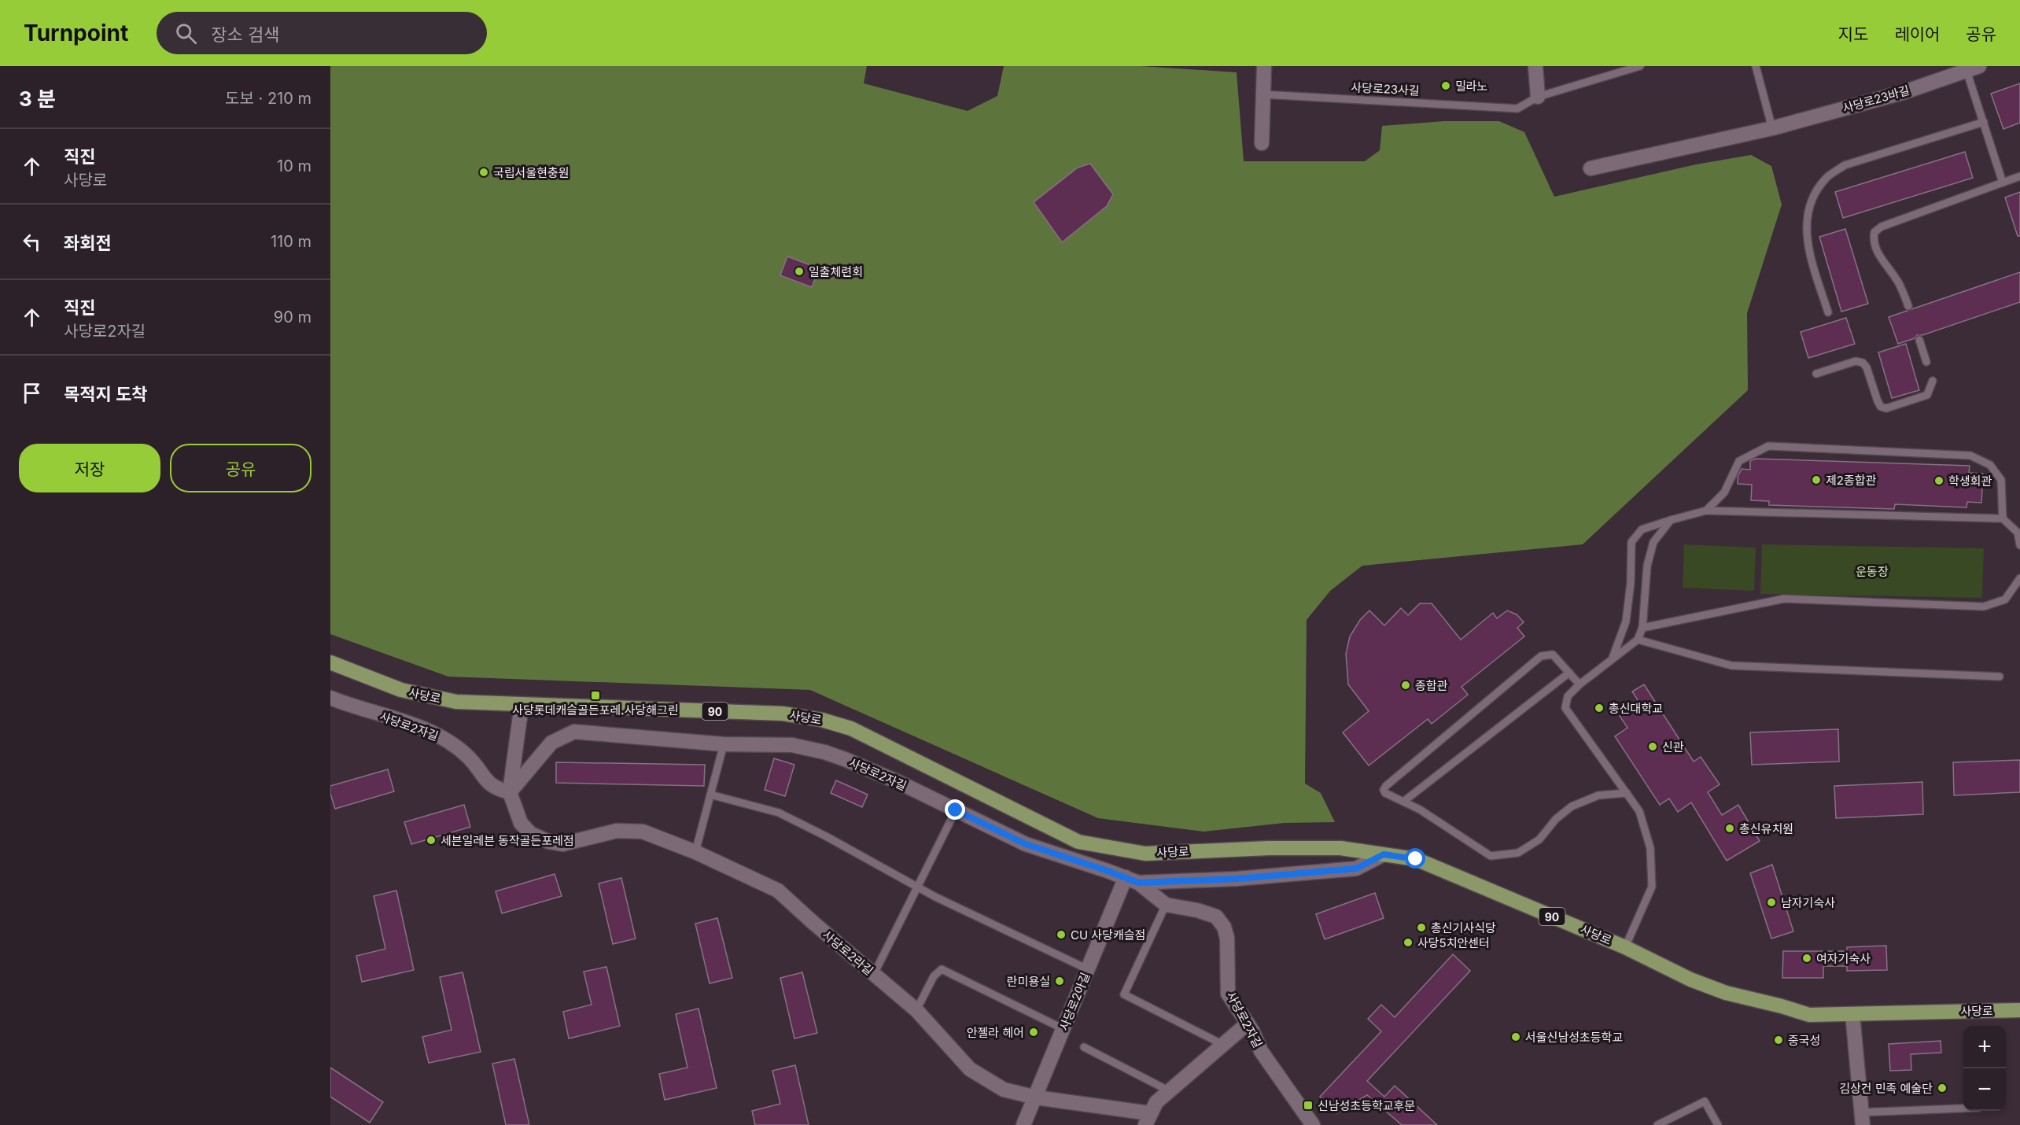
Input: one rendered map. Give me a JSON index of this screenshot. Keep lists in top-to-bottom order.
{
  "streets": {
    "main road": ["사당로", "90"],
    "street": [
      "사당로23바길",
      "사당로2자길",
      "사당로2라길",
      "사당로2아길"
    ],
    "lane": ["사당로23사길"]
  },
  "crossings": [
    ["사당로2자길", "사당로2라길"],
    ["사당로2자길", "사당로2아길"],
    ["사당로2라길", "사당로2아길"]
  ],
  "parks": ["운동장"],
  "places": {
    "other": [
      "밀라노",
      "국립서울현충원",
      "일출체련회",
      "제2종합관",
      "학생회관",
      "종합관",
      "총신대학교",
      "신관",
      "총신유치원",
      "세븐일레븐 동작골든포레점",
      "남자기숙사",
      "총신기사식당",
      "CU 사당캐슬점",
      "사당5치안센터",
      "여자기숙사",
      "란미용실",
      "안젤라 헤어",
      "서울신남성초등학교",
      "중국성",
      "김상건 민족 예술단"
    ],
    "transit": ["사당롯데캐슬골든포레.사당해그린", "신남성초등학교후문"]
  },
  "page": {
    "header": "Turnpoint",
    "search": "장소 검색",
    "nav": ["지도", "레이어", "공유"],
    "heading": ["3 분", "도보 · 210 m"],
    "list": [
      ["직진", "사당로", "10 m"],
      ["좌회전", "110 m"],
      ["직진", "사당로2자길", "90 m"],
      "목적지 도착"
    ],
    "buttons": ["저장", "공유"],
    "map_buttons": ["+", "−"]
  }
}
